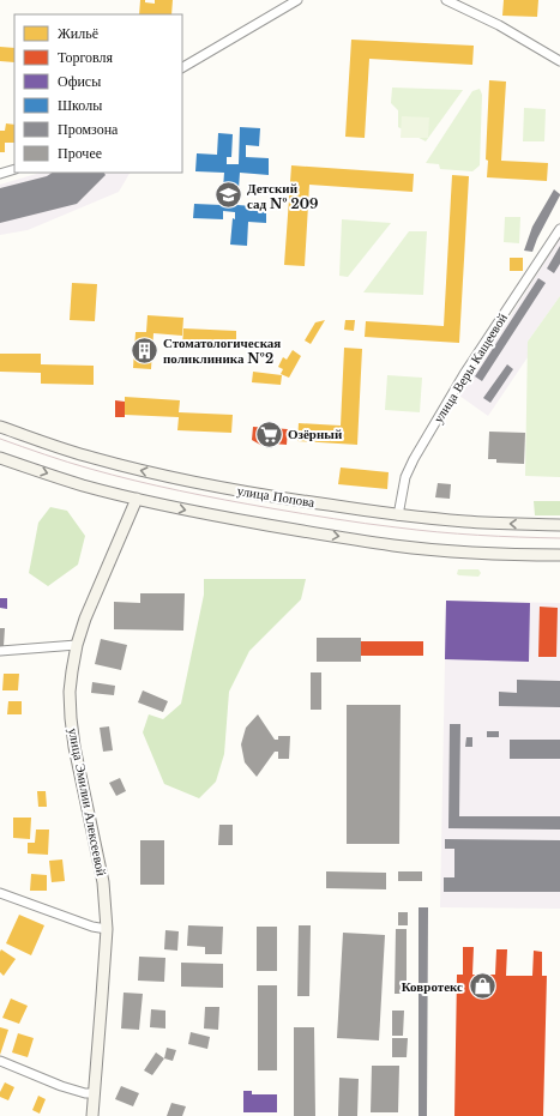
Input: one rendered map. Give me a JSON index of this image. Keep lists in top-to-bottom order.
{
  "streets": {
    "main road": ["улица Попова", "улица Эмилии Алексеевой"],
    "street": ["улица Веры Кащеевой"]
  },
  "crossings": [
    ["улица Веры Кащеевой", "улица Попова"]
  ],
  "places": {
    "school or university": ["Детский сад № 209"],
    "building": ["Стоматологическая поликлиника №2"],
    "supermarket": ["Озёрный"],
    "shop": ["Ковротекс"]
  },
  "legend": [
    "Жильё",
    "Торговля",
    "Офисы",
    "Школы",
    "Промзона",
    "Прочее"
  ]
}
